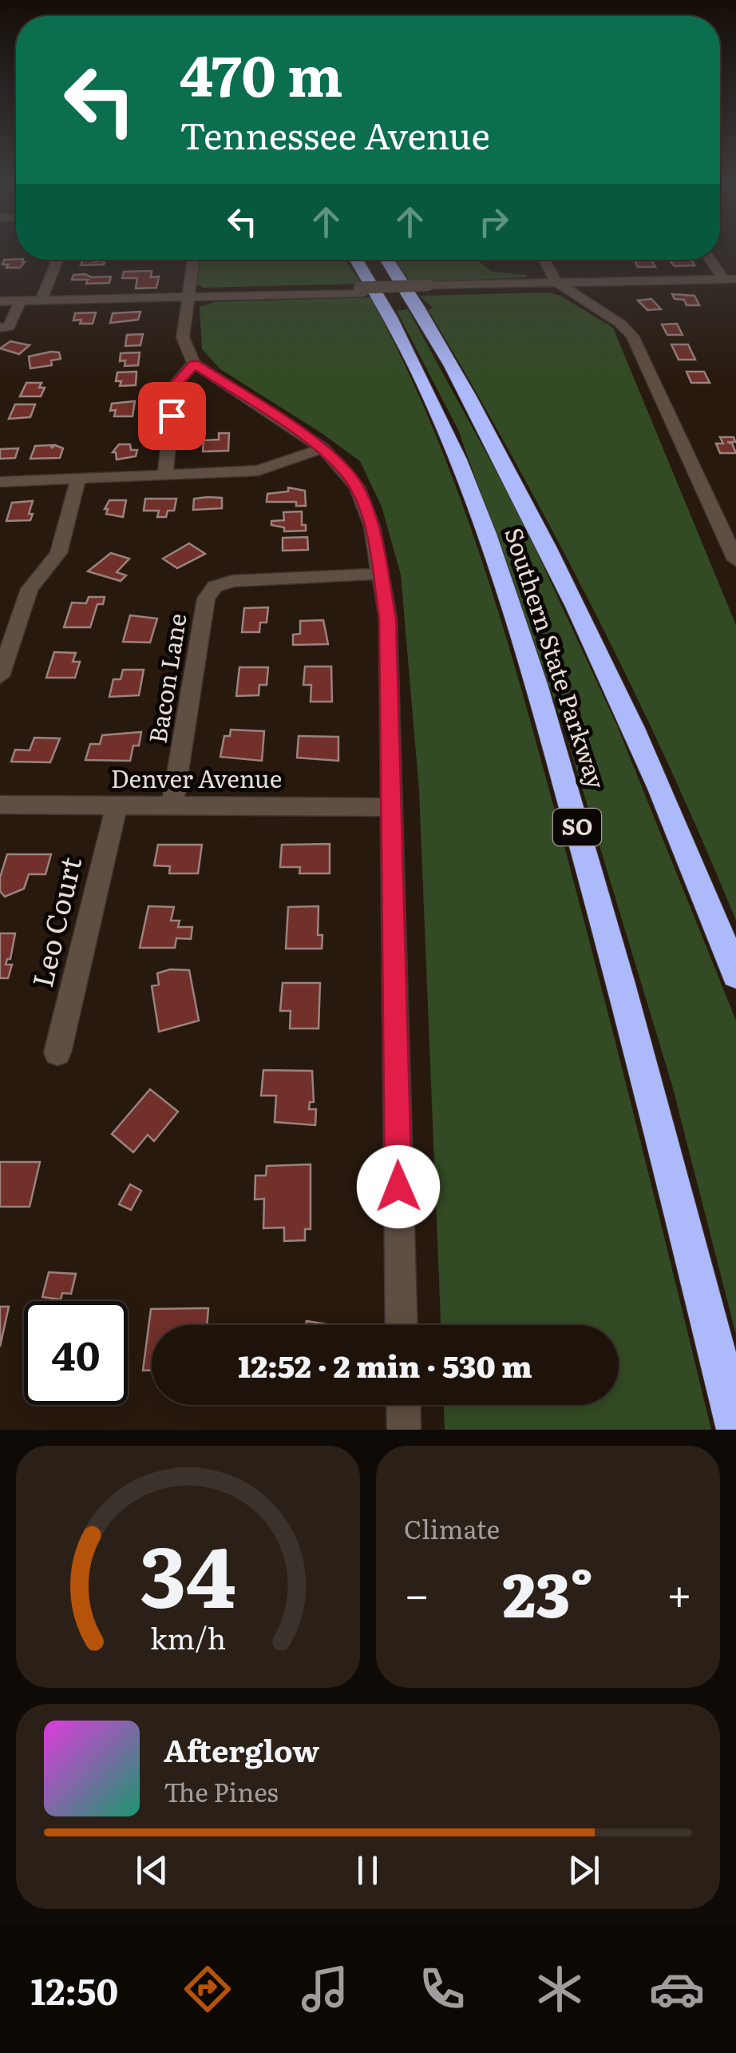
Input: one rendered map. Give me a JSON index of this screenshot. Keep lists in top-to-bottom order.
{
  "streets": {
    "highway": ["Southern State Parkway", "SO"],
    "street": ["Bacon Lane", "Denver Avenue", "Leo Court"]
  },
  "crossings": [
    ["Bacon Lane", "Denver Avenue"],
    ["Denver Avenue", "Leo Court"]
  ],
  "page": {
    "turn": ["470 m", "Tennessee Avenue"],
    "limit": "40",
    "trip": "12:52 · 2 min · 530 m",
    "tile": "Climate",
    "heat": ["−", "23°", "+"],
    "song": ["Afterglow", "The Pines"],
    "tabs": "12:50",
    "gauge": ["34", "km/h"]
  }
}
